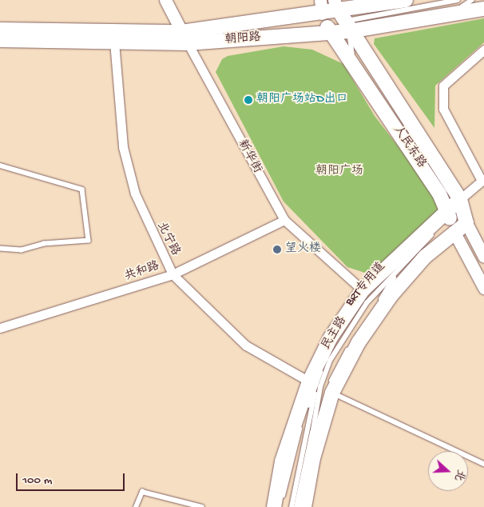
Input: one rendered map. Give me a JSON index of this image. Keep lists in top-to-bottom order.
{
  "streets": {
    "main road": [
      "朝阳路",
      "人民东路",
      "新华街",
      "民主路"
    ],
    "street": ["北宁路", "共和路"],
    "lane": ["BRT专用道"]
  },
  "crossings": [
    ["朝阳路", "人民东路"],
    ["朝阳路", "新华街"],
    ["朝阳路", "北宁路"],
    ["人民东路", "BRT专用道"],
    ["人民东路", "民主路"],
    ["新华街", "共和路"],
    ["新华街", "民主路"],
    ["北宁路", "共和路"],
    ["北宁路", "BRT专用道"],
    ["北宁路", "民主路"],
    ["BRT专用道", "民主路"]
  ],
  "parks": ["朝阳广场"],
  "places": ["朝阳广场站D出口", "望火楼"],
  "scale_bar": "100 m",
  "north": "right"
}
